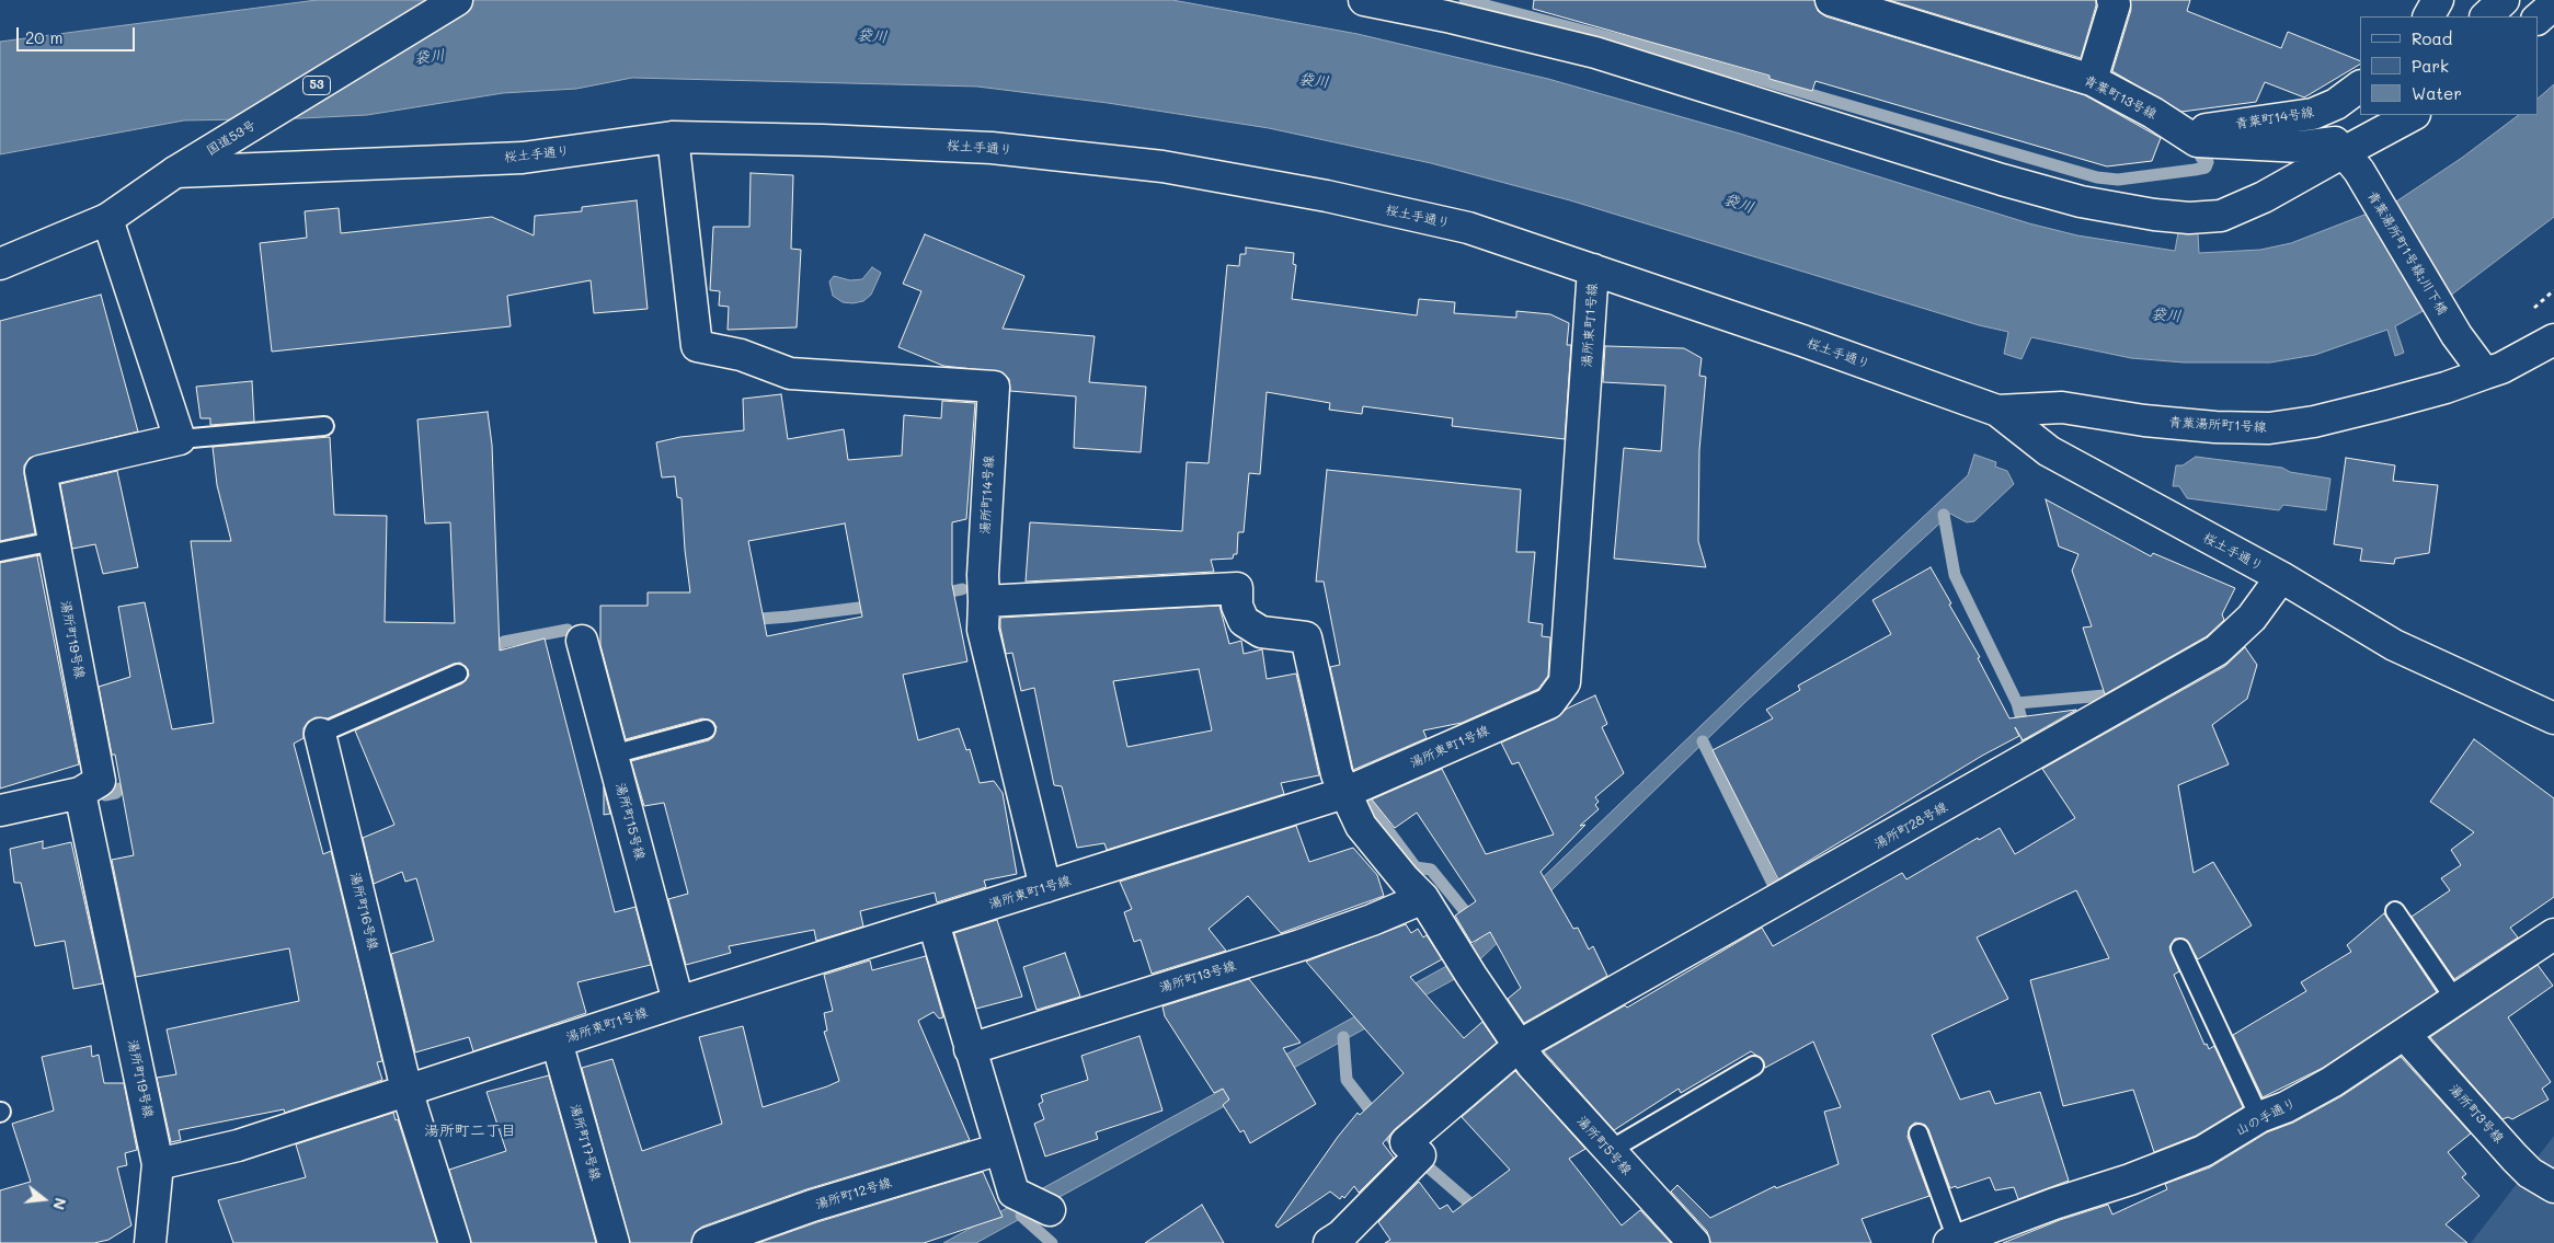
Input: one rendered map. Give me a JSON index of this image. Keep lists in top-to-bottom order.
{
  "streets": {
    "main road": [
      "53",
      "青葉町13号線",
      "青葉町14号線",
      "国道53号",
      "桜土手通り",
      "青葉湯所町1号線;川下橋",
      "湯所東町1号線",
      "青葉湯所町1号線",
      "湯所町14号線",
      "湯所町19号線",
      "湯所町15号線",
      "湯所町28号線",
      "湯所町16号線",
      "湯所町13号線",
      "湯所町3号線",
      "山の手通り",
      "湯所町17号線",
      "湯所町5号線",
      "湯所町12号線"
    ]
  },
  "crossings": [
    ["青葉町13号線", "青葉町14号線"],
    ["青葉町13号線", "青葉湯所町1号線;川下橋"],
    ["国道53号", "桜土手通り"],
    ["桜土手通り", "湯所東町1号線"],
    ["桜土手通り", "青葉湯所町1号線"],
    ["桜土手通り", "湯所町14号線"],
    ["桜土手通り", "湯所町28号線"],
    ["青葉湯所町1号線;川下橋", "青葉湯所町1号線"],
    ["湯所東町1号線", "湯所町19号線"],
    ["湯所東町1号線", "湯所町15号線"],
    ["湯所東町1号線", "湯所町16号線"],
    ["湯所東町1号線", "湯所町17号線"],
    ["湯所東町1号線", "湯所町5号線"],
    ["湯所町28号線", "湯所町5号線"],
    ["湯所町13号線", "湯所町5号線"],
    ["湯所町3号線", "山の手通り"]
  ],
  "districts": ["湯所町二丁目"],
  "water": ["袋川"],
  "legend": ["Road", "Park", "Water"],
  "scale_bar": "20 m",
  "north": "right"
}
